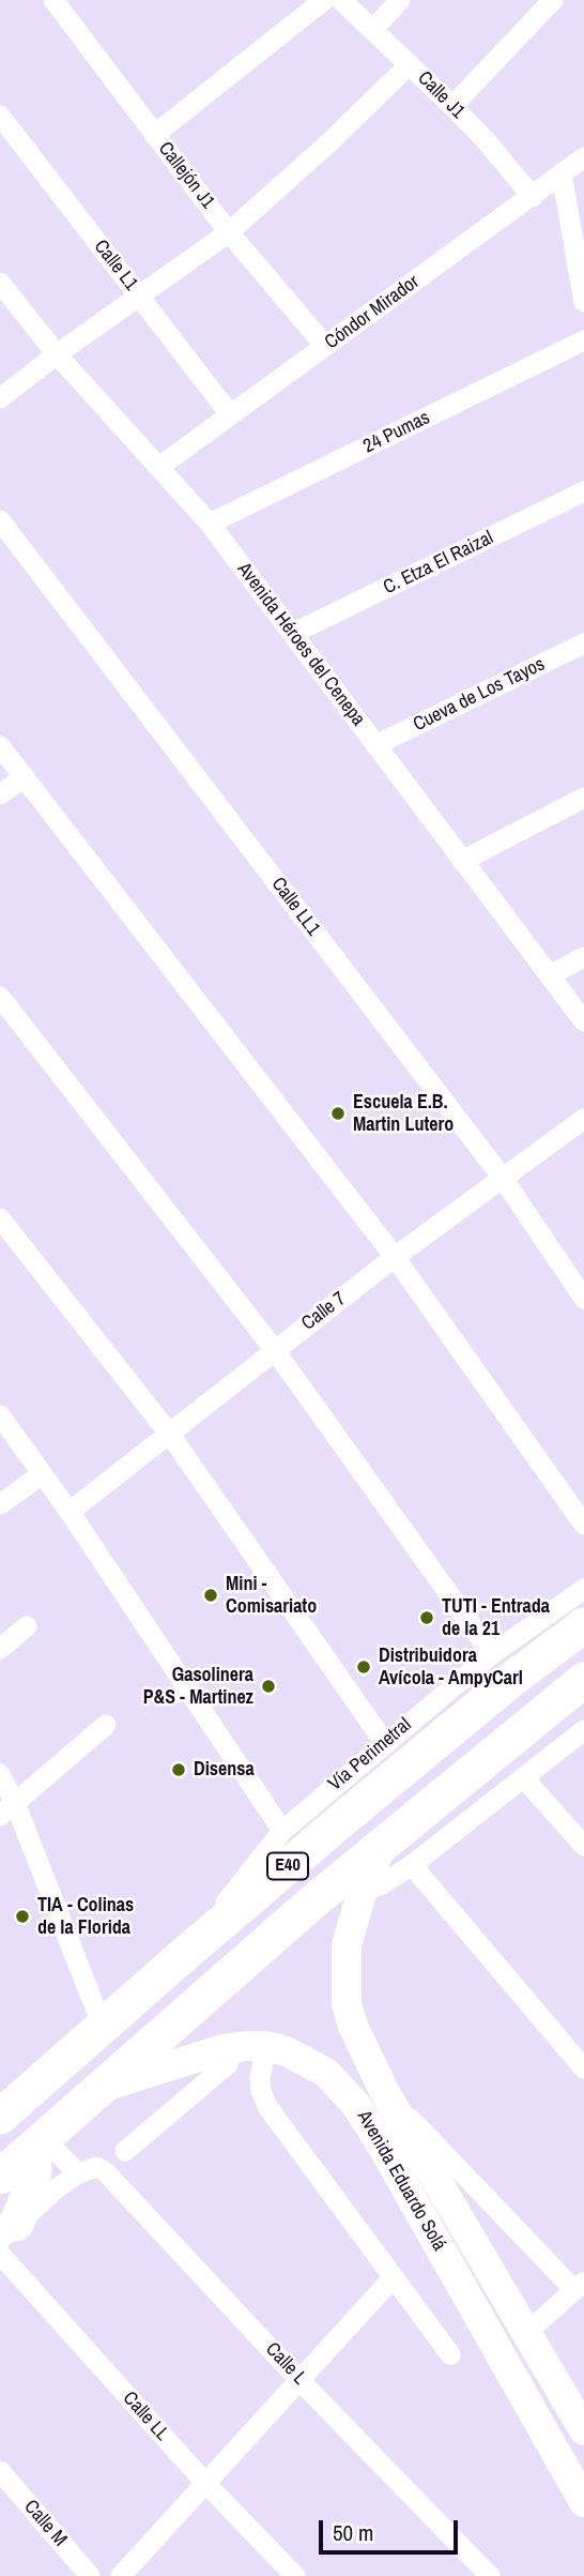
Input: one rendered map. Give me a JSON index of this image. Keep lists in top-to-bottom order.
{
  "streets": {
    "highway": ["Vía Perimetral", "E40"],
    "main road": ["Avenida Eduardo Solá"],
    "street": [
      "Calle J1",
      "Callejón J1",
      "Calle L1",
      "Cóndor Mirador",
      "24 Pumas",
      "C. Etza El Raizal",
      "Avenida Héroes del Cenepa",
      "Cueva de Los Tayos",
      "Calle LL1",
      "Calle 7",
      "Calle L",
      "Calle LL",
      "Calle M"
    ]
  },
  "crossings": [
    ["Calle J1", "Cóndor Mirador"],
    ["Callejón J1", "Cóndor Mirador"],
    ["Calle L1", "Cóndor Mirador"],
    ["Cóndor Mirador", "Avenida Héroes del Cenepa"],
    ["24 Pumas", "Avenida Héroes del Cenepa"],
    ["C. Etza El Raizal", "Avenida Héroes del Cenepa"],
    ["Avenida Héroes del Cenepa", "Cueva de Los Tayos"],
    ["Calle LL1", "Calle 7"],
    ["E40", "Avenida Eduardo Solá"]
  ],
  "places": [
    "Escuela E.B. Martin Lutero",
    "Mini - Comisariato",
    "TUTI - Entrada de la 21",
    "Distribuidora Avícola - AmpyCarl",
    "Gasolinera P&S - Martinez",
    "Disensa",
    "TIA - Colinas de la Florida"
  ],
  "scale_bar": "50 m"
}
